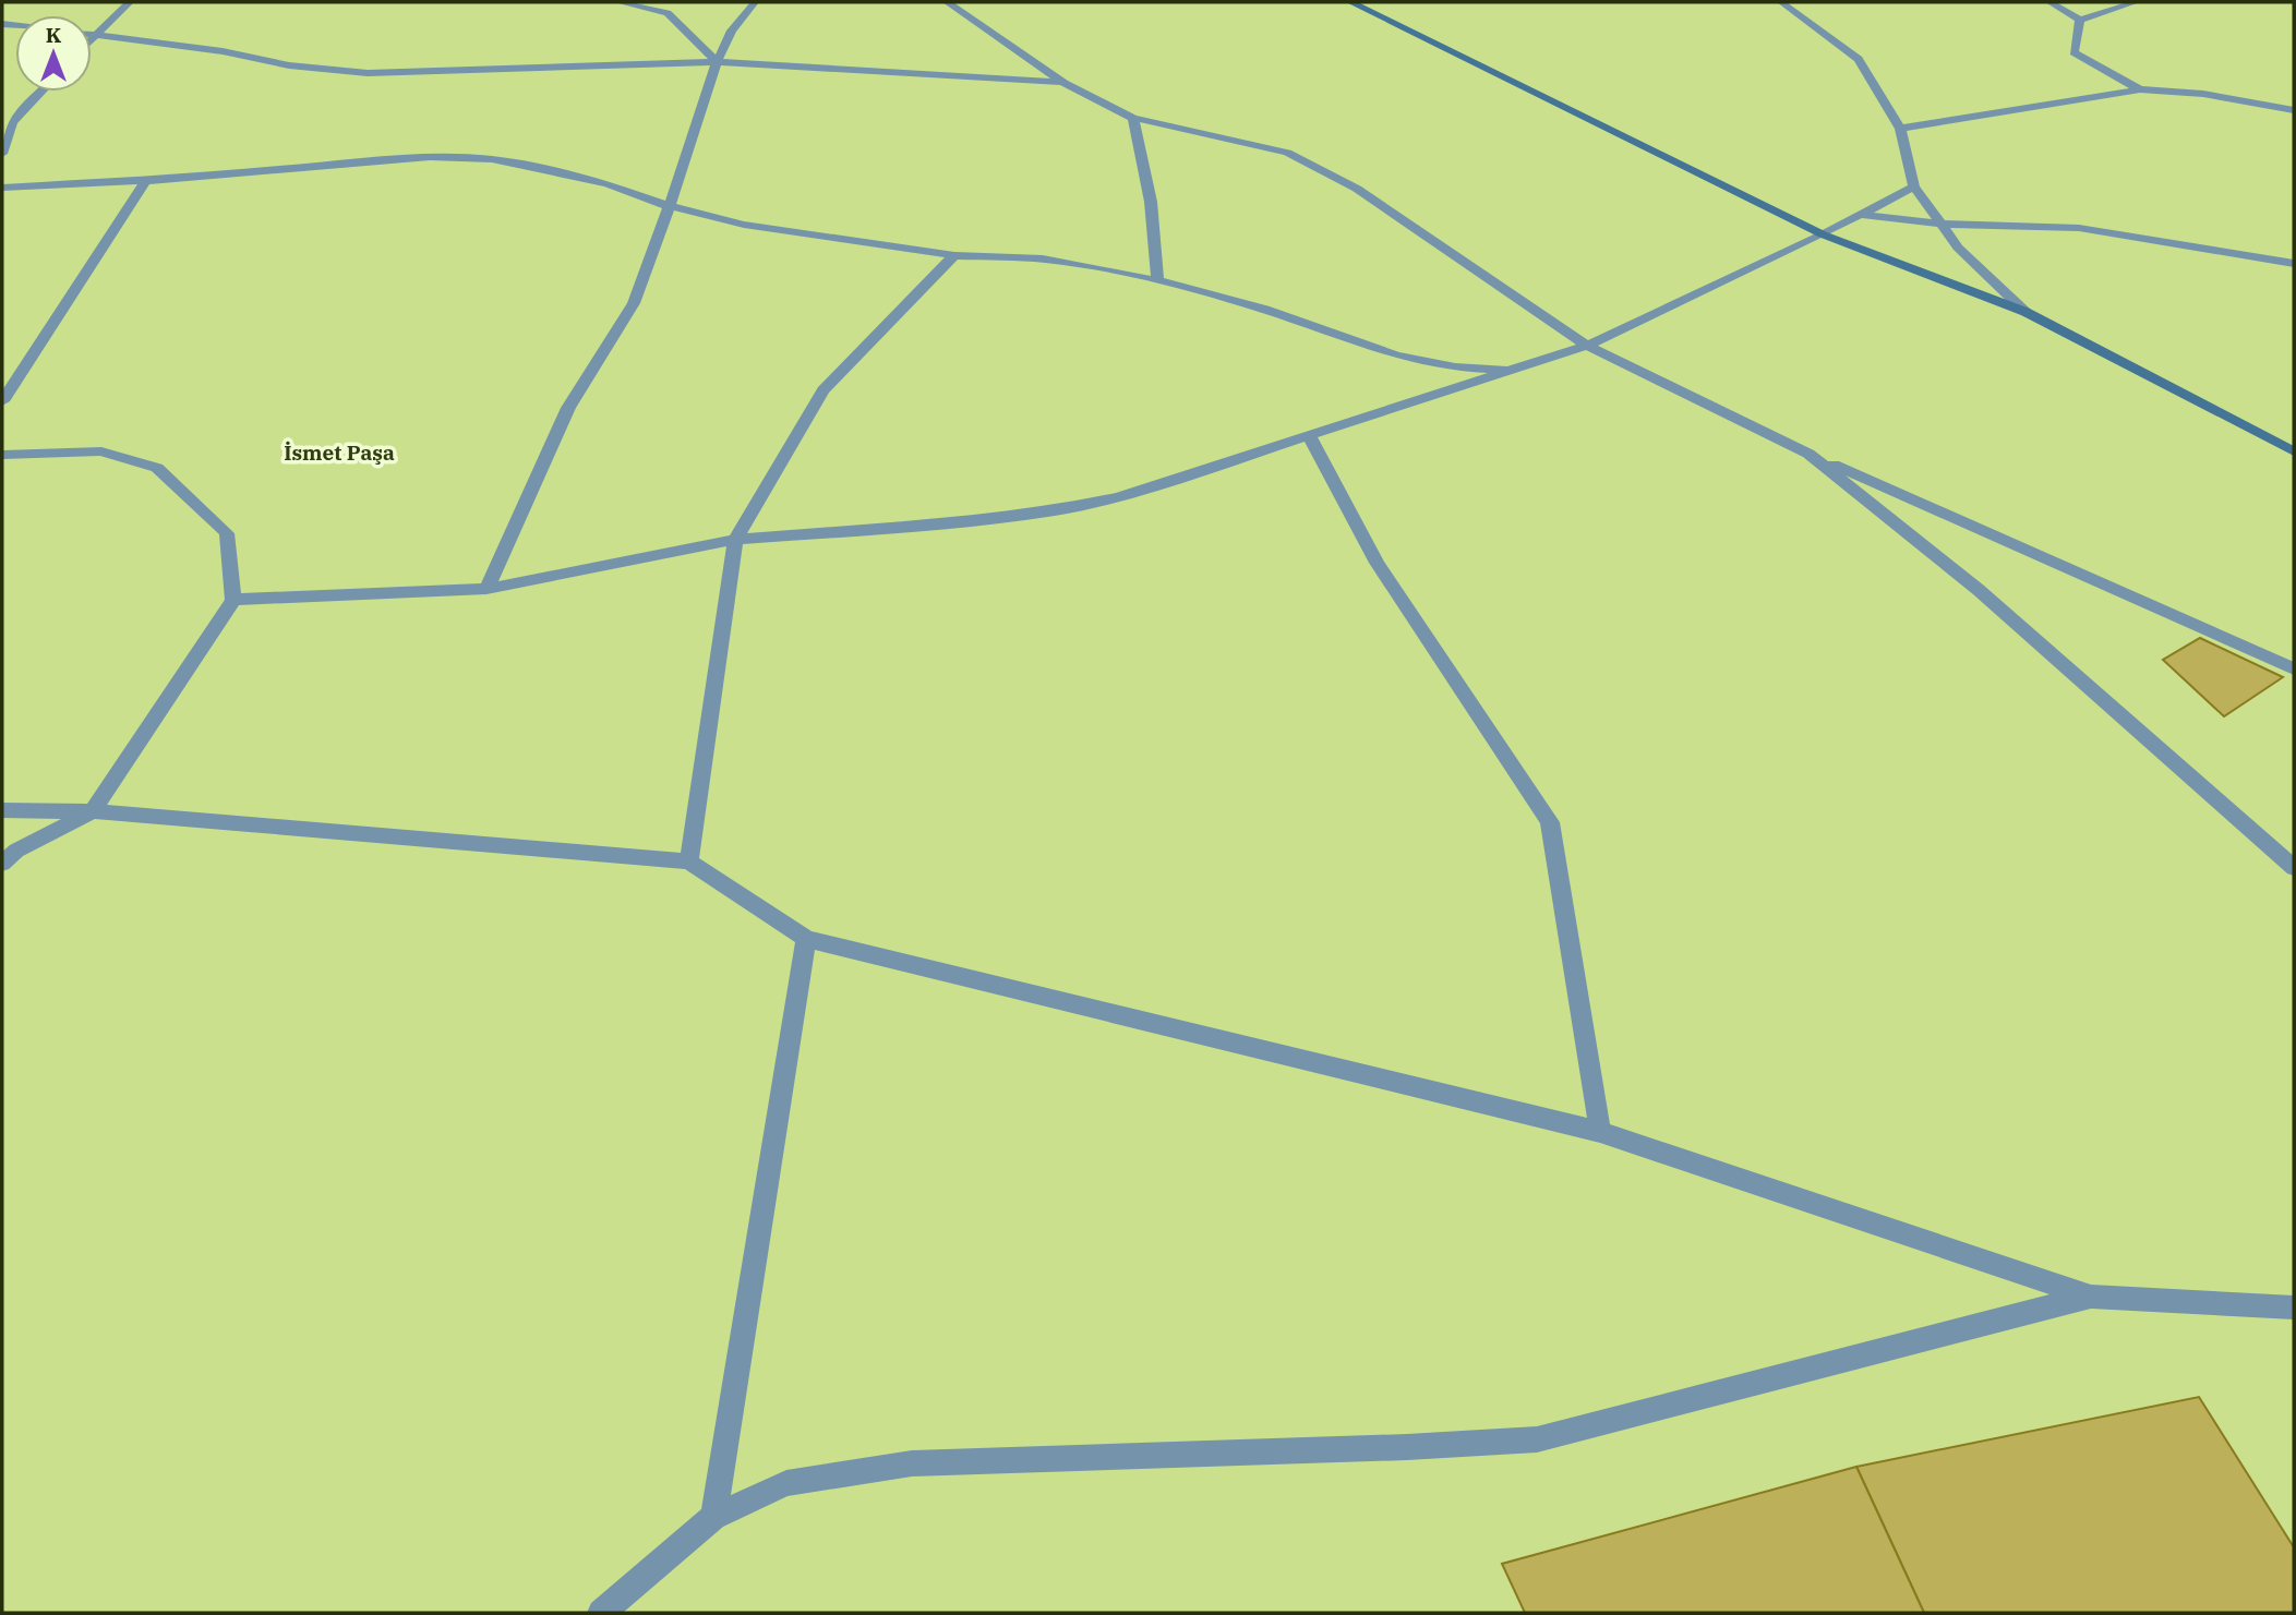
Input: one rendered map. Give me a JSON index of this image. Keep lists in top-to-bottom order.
{
  "districts": ["İsmet Paşa"],
  "north": "top"
}
